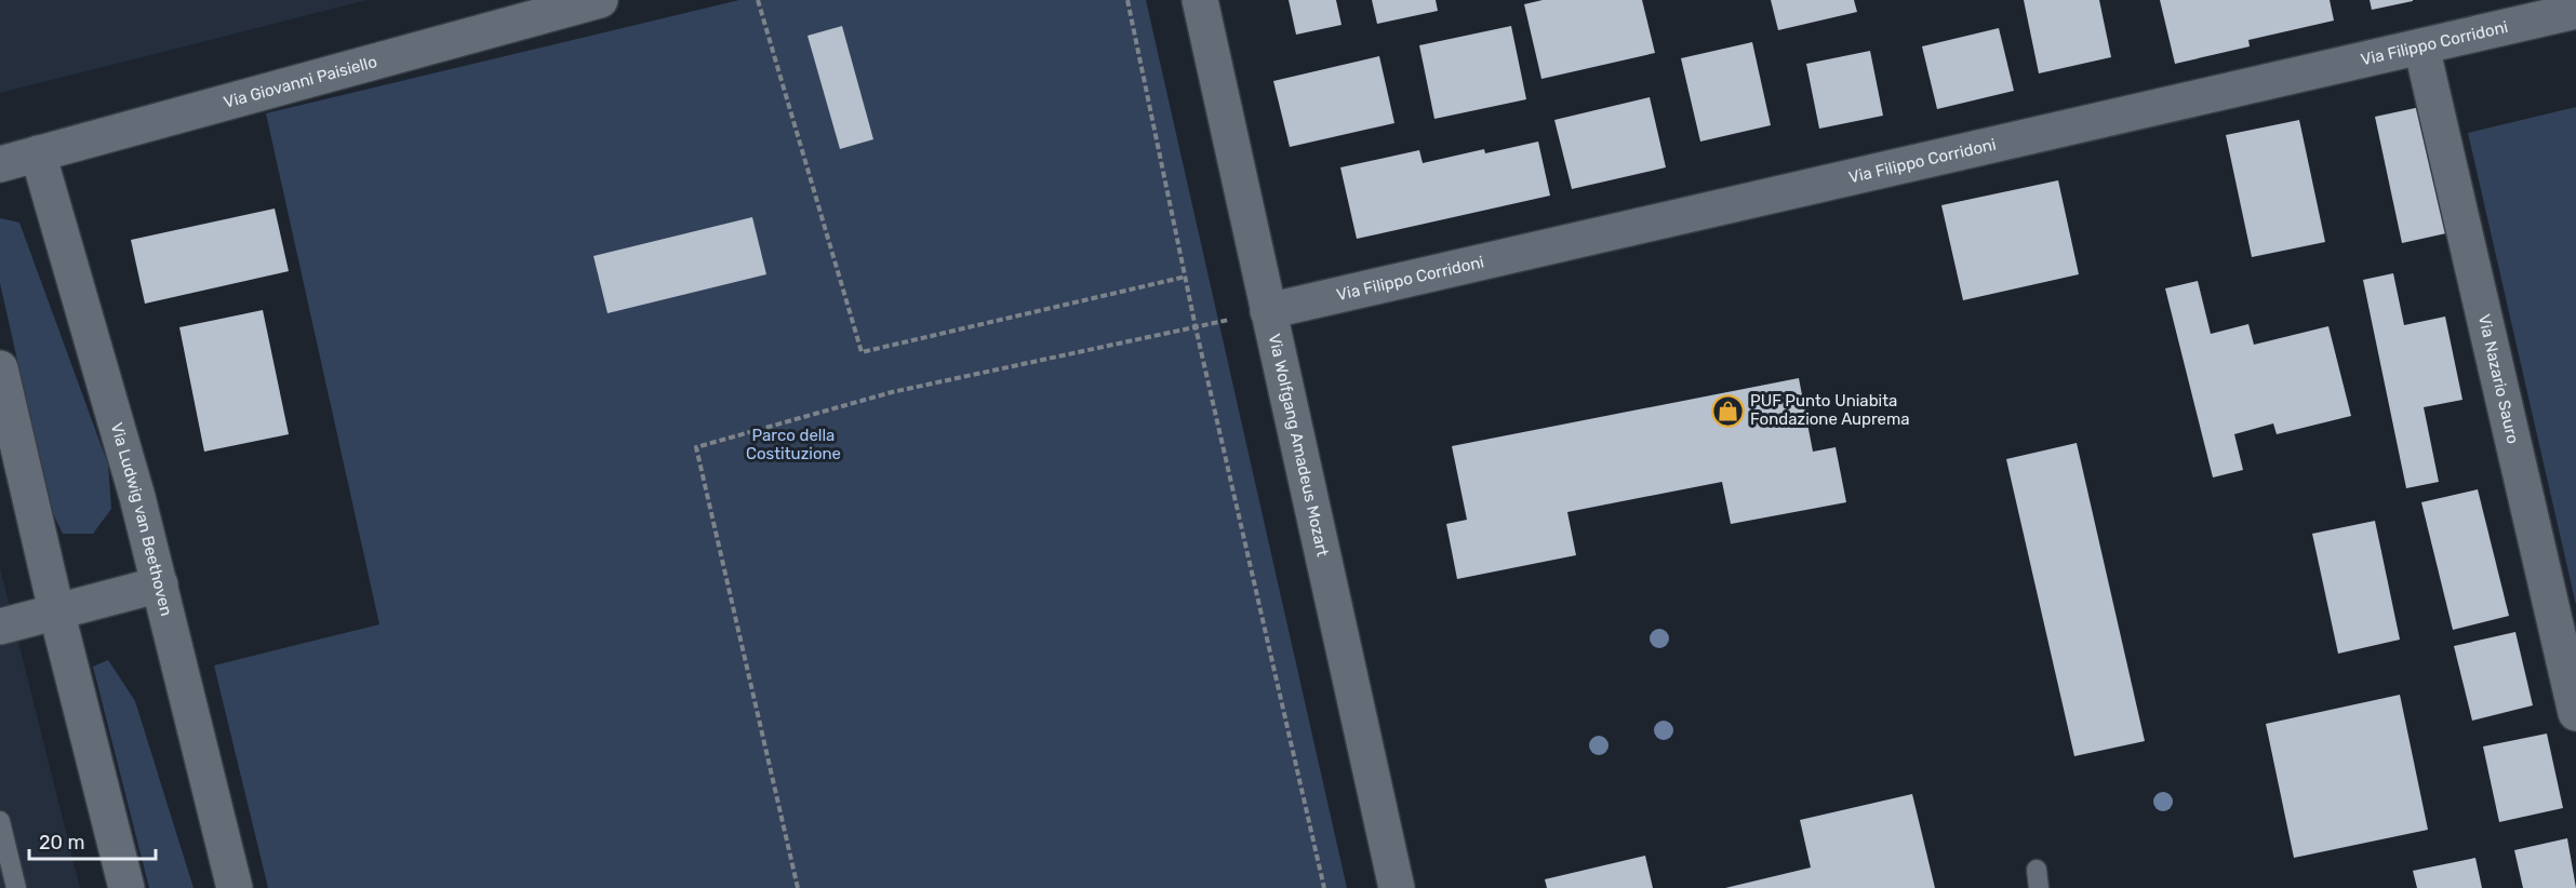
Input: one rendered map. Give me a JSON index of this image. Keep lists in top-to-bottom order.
{
  "streets": {
    "street": [
      "Via Filippo Corridoni",
      "Via Giovanni Paisiello",
      "Via Nazario Sauro",
      "Via Wolfgang Amadeus Mozart",
      "Via Ludwig van Beethoven"
    ]
  },
  "crossings": [
    ["Via Filippo Corridoni", "Via Nazario Sauro"],
    ["Via Filippo Corridoni", "Via Wolfgang Amadeus Mozart"],
    ["Via Giovanni Paisiello", "Via Ludwig van Beethoven"]
  ],
  "parks": ["Parco della Costituzione"],
  "places": {
    "shop": ["PUF Punto Uniabita Fondazione Auprema"]
  },
  "scale_bar": "20 m"
}
